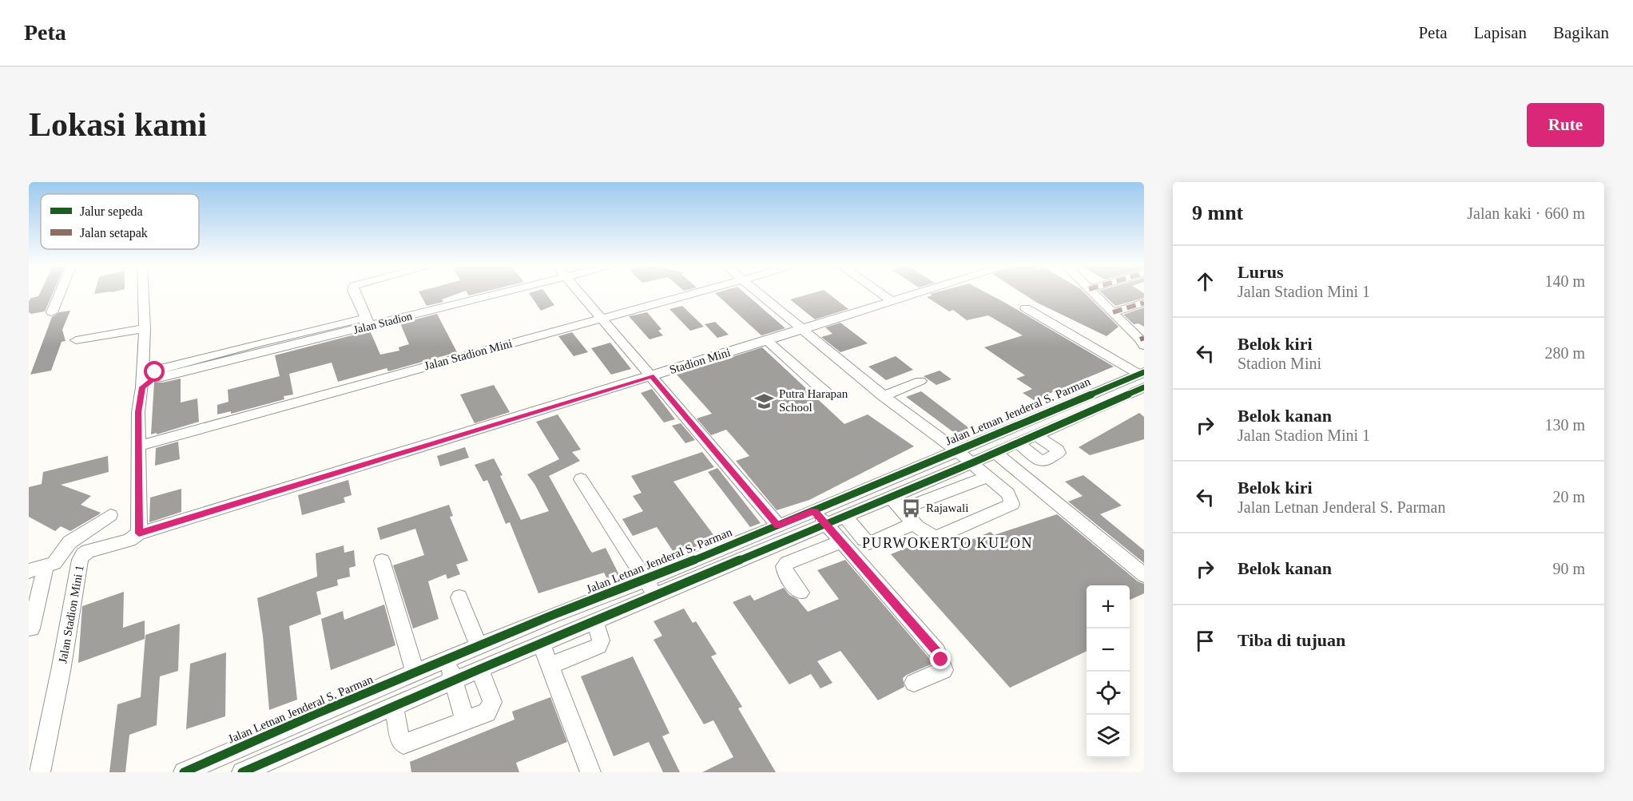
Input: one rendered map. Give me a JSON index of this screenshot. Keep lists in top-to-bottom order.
{
  "streets": {
    "street": [
      "Jalan Stadion",
      "Jalan Stadion Mini",
      "Stadion Mini",
      "Jalan Letnan Jenderal S. Parman",
      "Jalan Stadion Mini 1"
    ]
  },
  "crossings": [
    ["Stadion Mini", "Jalan Stadion Mini 1"]
  ],
  "districts": ["PURWOKERTO KULON"],
  "places": {
    "school or university": ["Putra Harapan School"],
    "bus stop": ["Rajawali"]
  },
  "legend": ["Jalur sepeda", "Jalan setapak"],
  "page": {
    "header": "Peta",
    "nav": ["Peta", "Lapisan", "Bagikan"],
    "buttons": "Rute",
    "title": "Lokasi kami",
    "heading": ["9 mnt", "Jalan kaki · 660 m"],
    "list": [
      ["Lurus", "Jalan Stadion Mini 1", "140 m"],
      ["Belok kiri", "Stadion Mini", "280 m"],
      ["Belok kanan", "Jalan Stadion Mini 1", "130 m"],
      ["Belok kiri", "Jalan Letnan Jenderal S. Parman", "20 m"],
      ["Belok kanan", "90 m"],
      "Tiba di tujuan"
    ],
    "map_buttons": ["+", "−"]
  }
}
